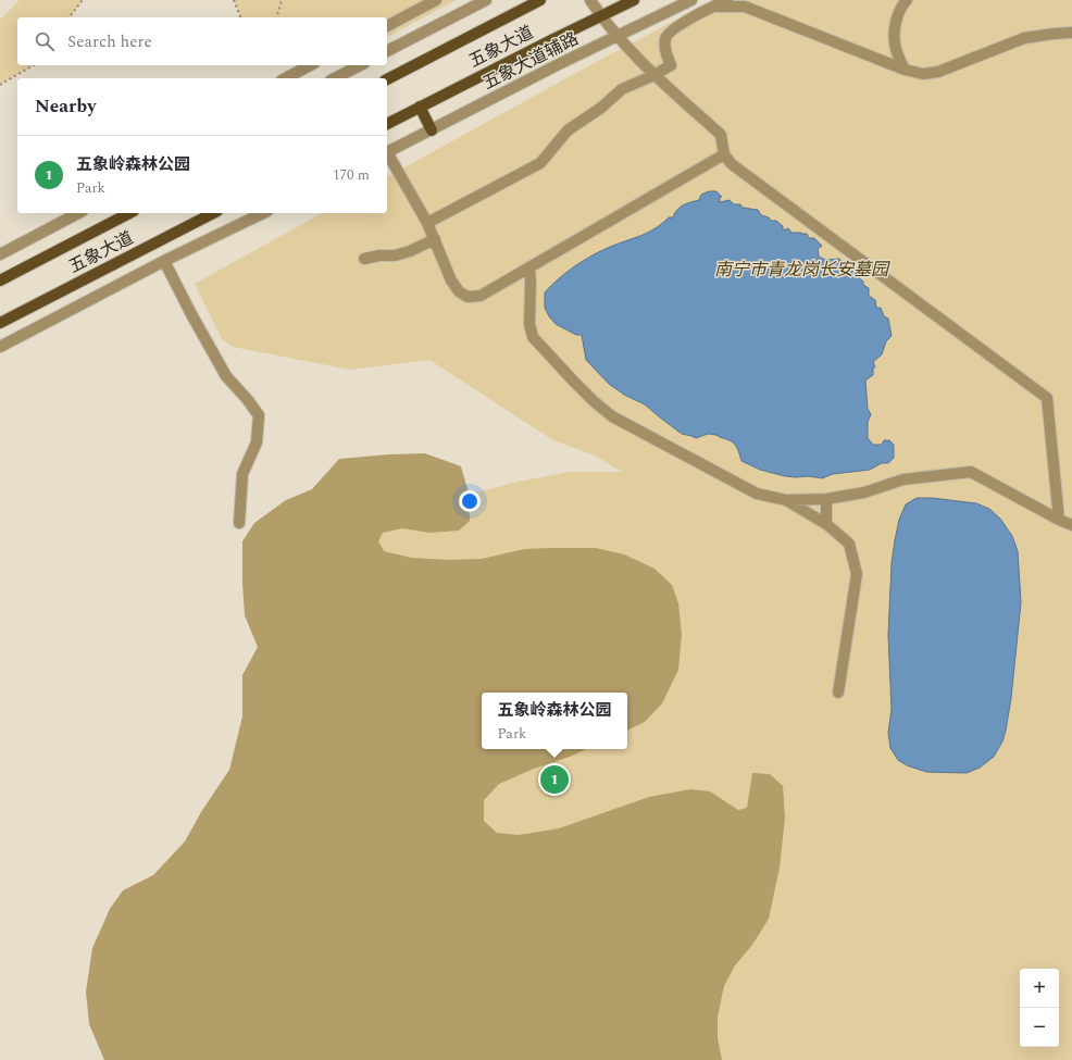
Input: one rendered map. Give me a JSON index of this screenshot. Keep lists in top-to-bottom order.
{
  "streets": {
    "main road": ["五象大道"],
    "street": ["五象大道辅路"]
  },
  "parks": ["南宁市青龙岗长安墓园"],
  "page": {
    "search": "Search here",
    "heading": "Nearby",
    "list": [
      {
        "mark": "1",
        "name": "五象岭森林公园",
        "note": "Park",
        "value": "170 m"
      }
    ],
    "popup": ["五象岭森林公园", "Park"],
    "pins": "1",
    "map_buttons": ["+", "−"]
  }
}
